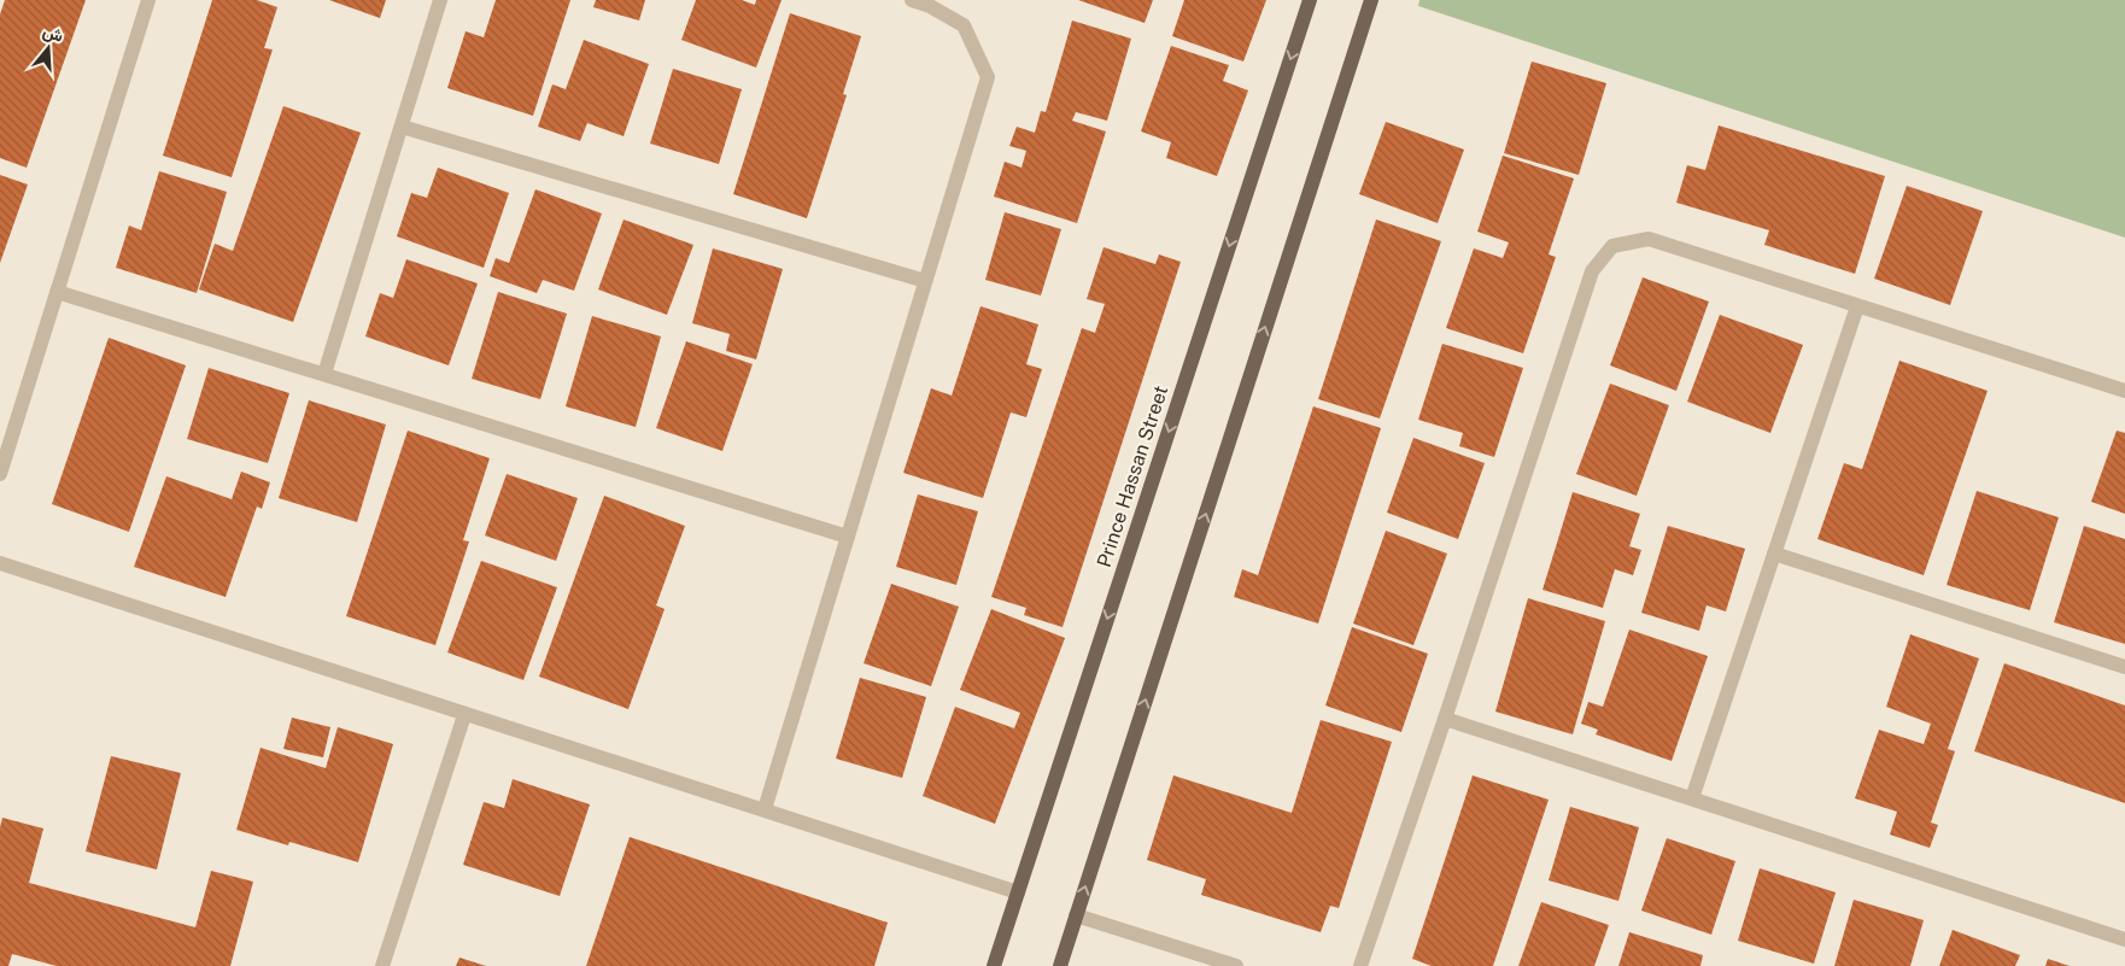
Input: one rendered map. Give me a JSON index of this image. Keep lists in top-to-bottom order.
{
  "streets": {
    "main road": ["Prince Hassan Street"]
  },
  "north": "top"
}
